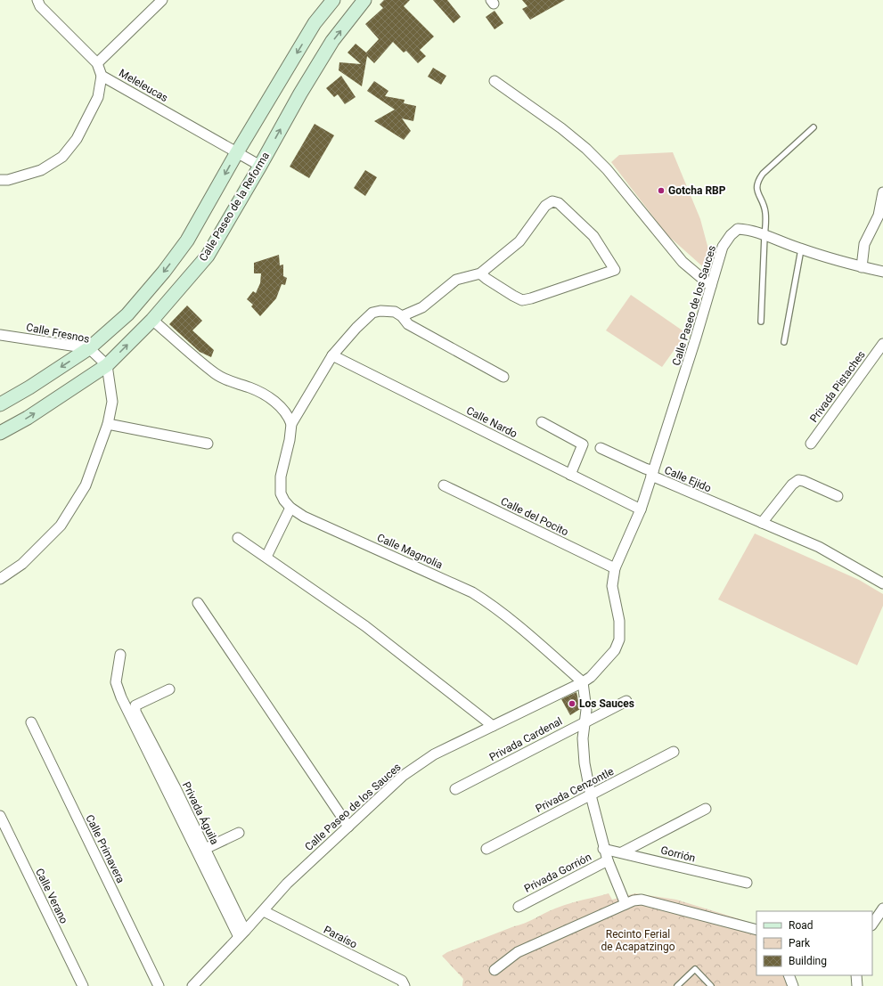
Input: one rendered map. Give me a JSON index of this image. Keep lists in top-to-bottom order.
{
  "streets": {
    "main road": ["Calle Paseo de la Reforma"],
    "street": [
      "Meleleucas",
      "Calle Paseo de los Sauces",
      "Calle Fresnos",
      "Privada Pistaches",
      "Calle Nardo",
      "Calle Ejido",
      "Calle del Pocito",
      "Calle Magnolia",
      "Privada Cardenal",
      "Privada Cenzontle",
      "Privada Águila",
      "Calle Primavera",
      "Gorrión",
      "Privada Gorrión",
      "Calle Verano",
      "Paraíso"
    ]
  },
  "crossings": [
    ["Meleleucas", "Calle Paseo de la Reforma"],
    ["Calle Paseo de la Reforma", "Calle Fresnos"],
    ["Calle Paseo de los Sauces", "Calle Ejido"],
    ["Calle Paseo de los Sauces", "Calle Magnolia"],
    ["Calle Paseo de los Sauces", "Privada Águila"],
    ["Calle Paseo de los Sauces", "Paraíso"],
    ["Calle Nardo", "Calle Ejido"],
    ["Calle Ejido", "Calle del Pocito"],
    ["Calle Ejido", "Calle Magnolia"]
  ],
  "parks": ["Recinto Ferial de Acapatzingo"],
  "places": ["Gotcha RBP", "Los Sauces"],
  "legend": ["Road", "Park", "Building"]
}
